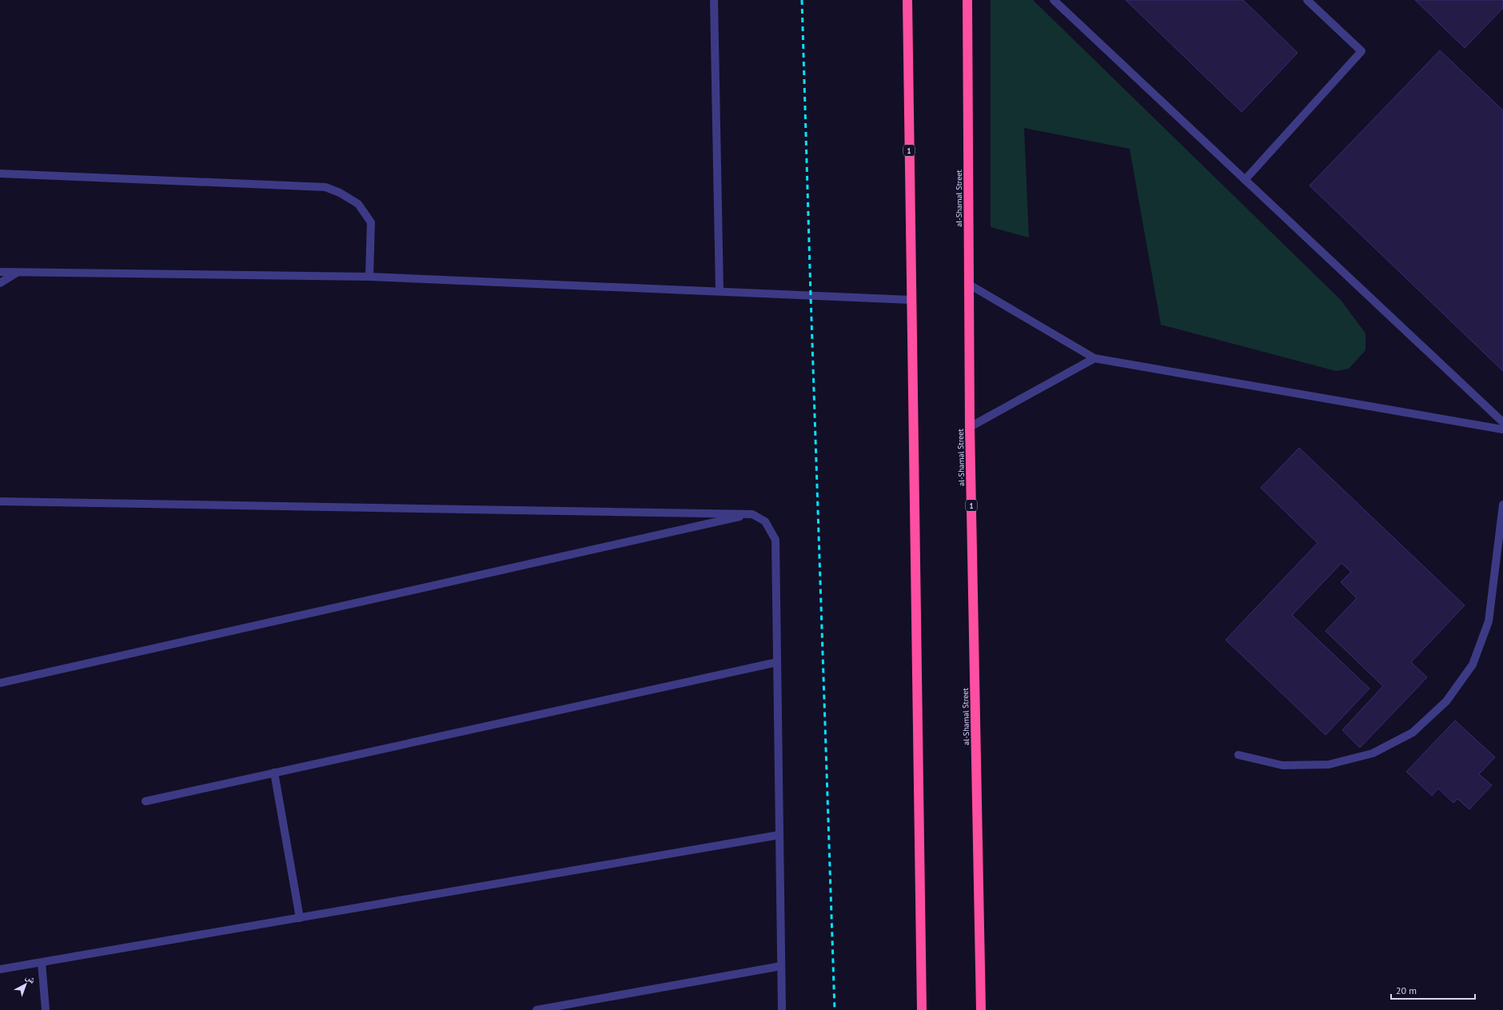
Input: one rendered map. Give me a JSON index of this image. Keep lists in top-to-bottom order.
{
  "streets": {
    "highway": ["1", "al-Shamal Street"]
  },
  "scale_bar": "20 m",
  "north": "top right"
}
